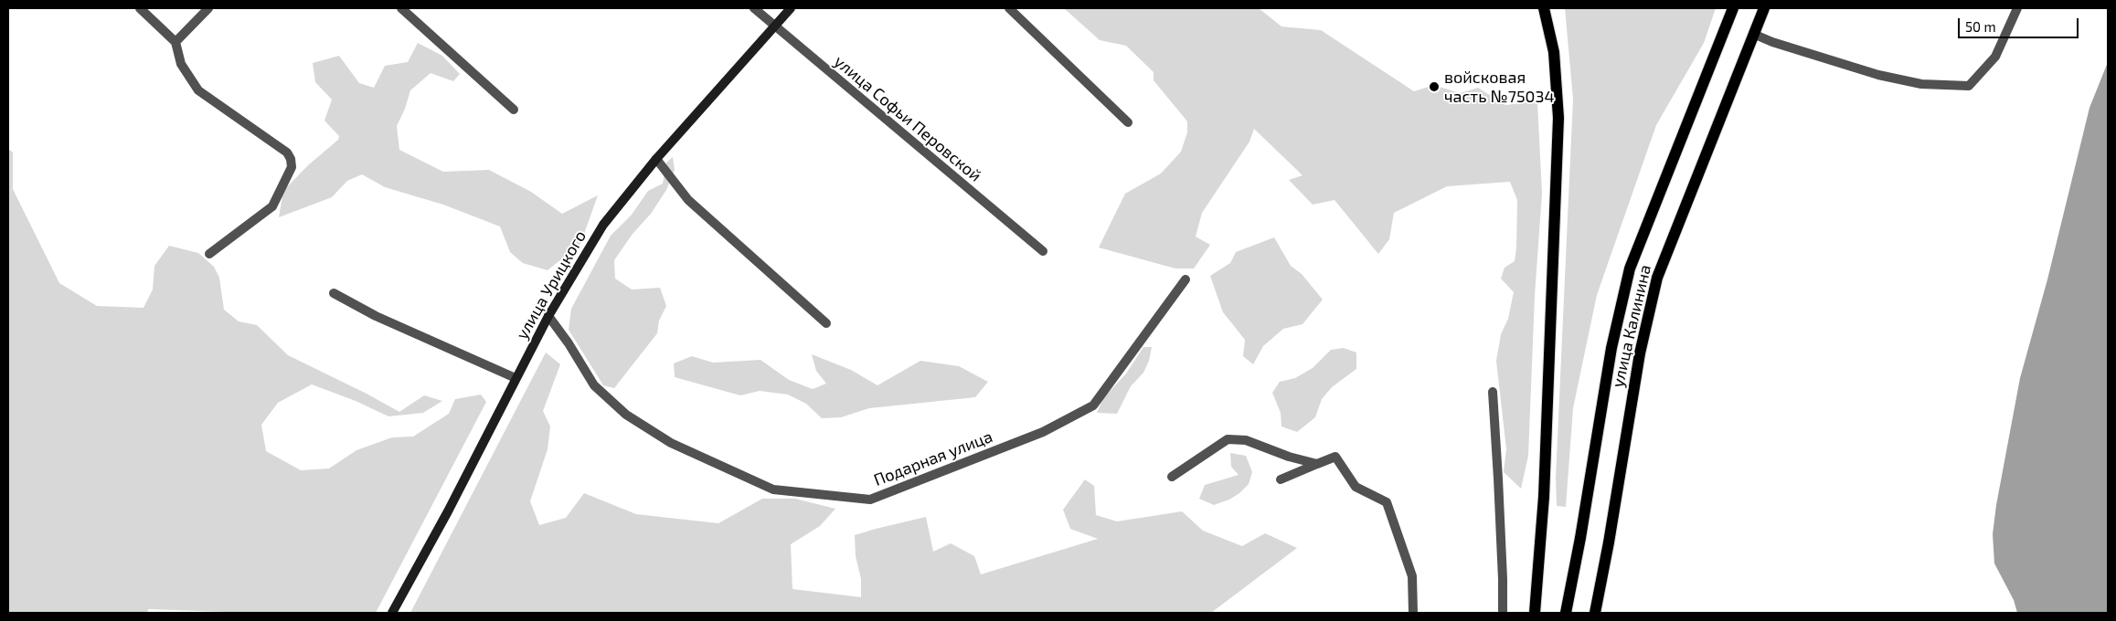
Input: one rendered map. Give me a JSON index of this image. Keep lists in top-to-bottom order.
{
  "streets": {
    "main road": ["улица Урицкого", "улица Калинина"],
    "street": ["улица Софьи Перовской", "Подарная улица"]
  },
  "crossings": [
    ["улица Софьи Перовской", "улица Урицкого"],
    ["улица Урицкого", "Подарная улица"]
  ],
  "places": ["войсковая часть №75034"],
  "scale_bar": "50 m"
}
